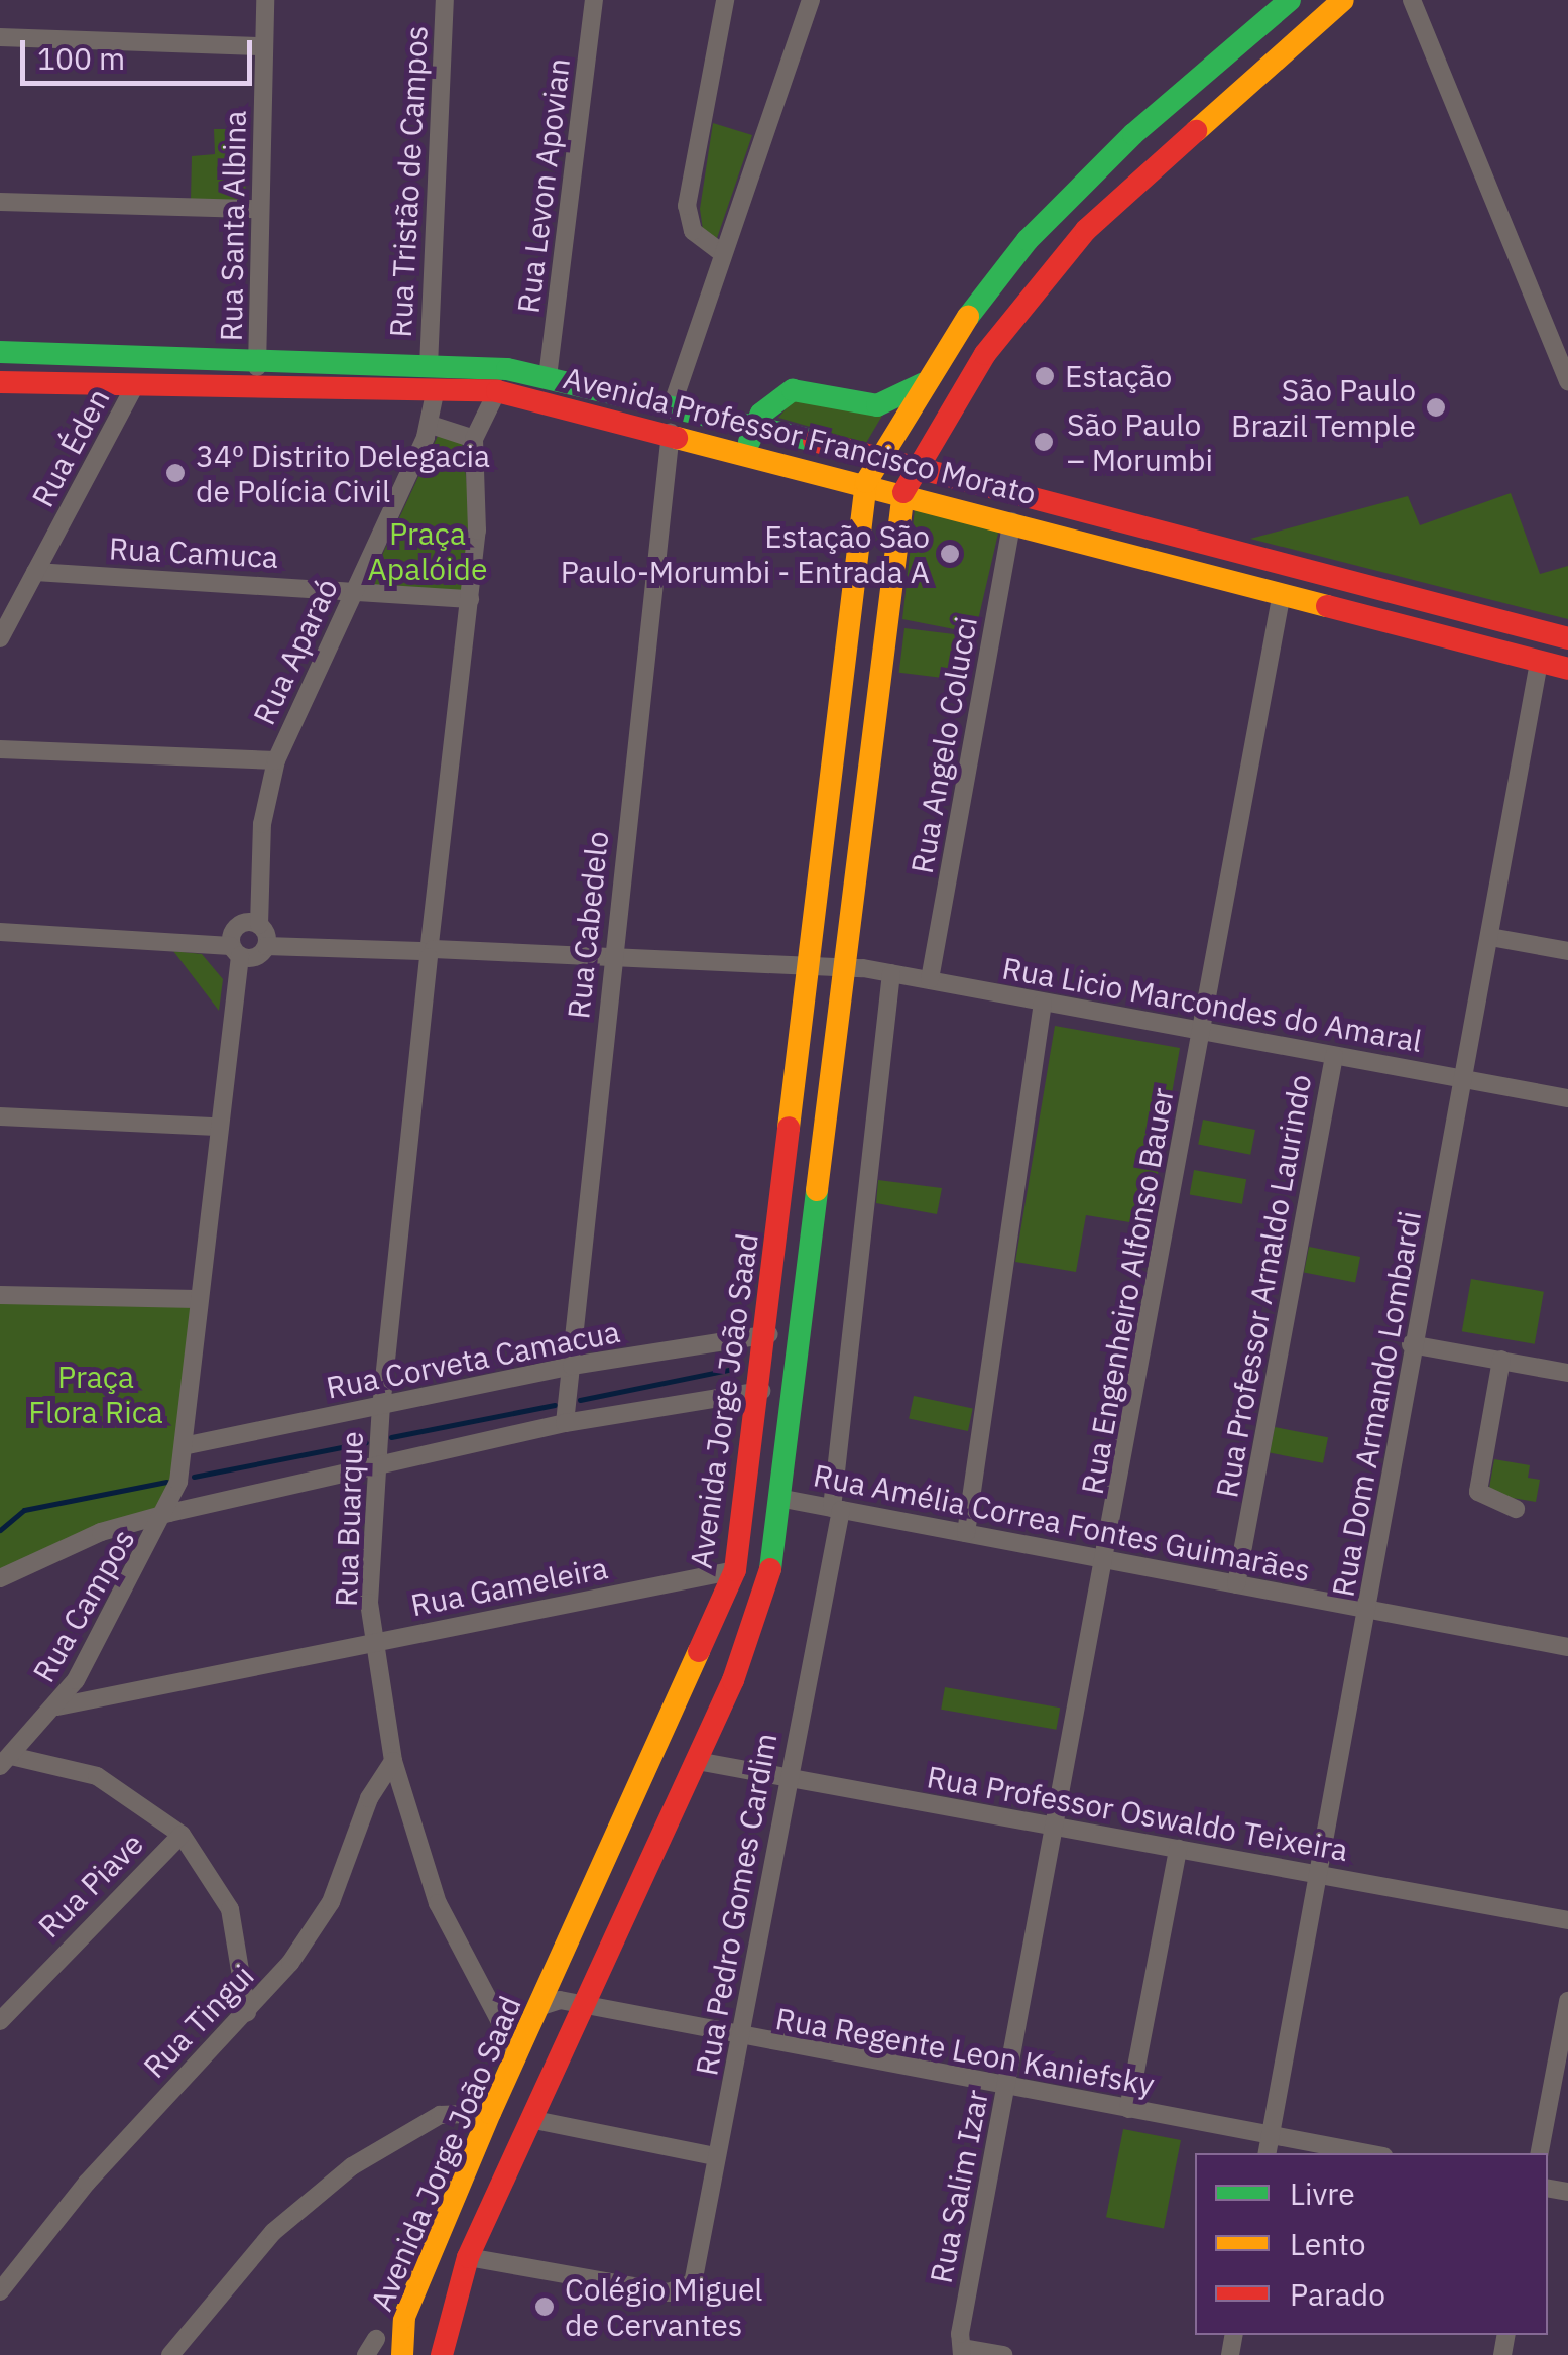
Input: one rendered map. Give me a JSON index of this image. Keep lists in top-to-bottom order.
{
  "streets": {
    "main road": ["Avenida Professor Francisco Morato", "Avenida Jorge João Saad"],
    "street": [
      "Rua Tristão de Campos",
      "Rua Levon Apovian",
      "Rua Santa Albina",
      "Rua Éden",
      "Rua Camuca",
      "Rua Aparaó",
      "Rua Angelo Colucci",
      "Rua Cabedelo",
      "Rua Licio Marcondes do Amaral",
      "Rua Professor Arnaldo Laurindo",
      "Rua Engenheiro Alfonso Bauer",
      "Rua Corveta Camacua",
      "Rua Dom Armando Lombardi",
      "Rua Buarque",
      "Rua Amélia Correa Fontes Guimarães",
      "Rua Gameleira",
      "Rua Campos",
      "Rua Professor Oswaldo Teixeira",
      "Rua Piave",
      "Rua Pedro Gomes Cardim",
      "Rua Tingui",
      "Rua Regente Leon Kaniefsky",
      "Rua Salim Izar"
    ]
  },
  "crossings": [
    ["Rua Tristão de Campos", "Avenida Professor Francisco Morato"],
    ["Rua Tristão de Campos", "Rua Aparaó"],
    ["Rua Levon Apovian", "Avenida Professor Francisco Morato"],
    ["Rua Santa Albina", "Avenida Professor Francisco Morato"],
    ["Avenida Professor Francisco Morato", "Rua Éden"],
    ["Avenida Professor Francisco Morato", "Rua Aparaó"],
    ["Avenida Professor Francisco Morato", "Rua Angelo Colucci"],
    ["Avenida Professor Francisco Morato", "Rua Cabedelo"],
    ["Avenida Professor Francisco Morato", "Rua Engenheiro Alfonso Bauer"],
    ["Avenida Professor Francisco Morato", "Avenida Jorge João Saad"],
    ["Avenida Professor Francisco Morato", "Rua Dom Armando Lombardi"],
    ["Rua Éden", "Rua Camuca"],
    ["Rua Camuca", "Rua Aparaó"],
    ["Rua Camuca", "Rua Buarque"],
    ["Rua Aparaó", "Rua Licio Marcondes do Amaral"],
    ["Rua Aparaó", "Rua Corveta Camacua"],
    ["Rua Aparaó", "Rua Campos"],
    ["Rua Angelo Colucci", "Rua Licio Marcondes do Amaral"],
    ["Rua Cabedelo", "Rua Licio Marcondes do Amaral"],
    ["Rua Cabedelo", "Rua Corveta Camacua"],
    ["Rua Licio Marcondes do Amaral", "Rua Professor Arnaldo Laurindo"],
    ["Rua Licio Marcondes do Amaral", "Rua Engenheiro Alfonso Bauer"],
    ["Rua Licio Marcondes do Amaral", "Avenida Jorge João Saad"],
    ["Rua Licio Marcondes do Amaral", "Rua Dom Armando Lombardi"],
    ["Rua Licio Marcondes do Amaral", "Rua Buarque"],
    ["Rua Professor Arnaldo Laurindo", "Rua Amélia Correa Fontes Guimarães"],
    ["Rua Engenheiro Alfonso Bauer", "Rua Amélia Correa Fontes Guimarães"],
    ["Rua Engenheiro Alfonso Bauer", "Rua Salim Izar"],
    ["Rua Corveta Camacua", "Avenida Jorge João Saad"],
    ["Rua Corveta Camacua", "Rua Buarque"],
    ["Avenida Jorge João Saad", "Rua Buarque"],
    ["Avenida Jorge João Saad", "Rua Amélia Correa Fontes Guimarães"],
    ["Avenida Jorge João Saad", "Rua Gameleira"],
    ["Avenida Jorge João Saad", "Rua Professor Oswaldo Teixeira"],
    ["Avenida Jorge João Saad", "Rua Pedro Gomes Cardim"],
    ["Avenida Jorge João Saad", "Rua Regente Leon Kaniefsky"],
    ["Rua Dom Armando Lombardi", "Rua Amélia Correa Fontes Guimarães"],
    ["Rua Dom Armando Lombardi", "Rua Professor Oswaldo Teixeira"],
    ["Rua Dom Armando Lombardi", "Rua Regente Leon Kaniefsky"],
    ["Rua Buarque", "Rua Gameleira"],
    ["Rua Buarque", "Rua Tingui"],
    ["Rua Amélia Correa Fontes Guimarães", "Rua Pedro Gomes Cardim"],
    ["Rua Amélia Correa Fontes Guimarães", "Rua Salim Izar"],
    ["Rua Gameleira", "Rua Campos"],
    ["Rua Professor Oswaldo Teixeira", "Rua Pedro Gomes Cardim"],
    ["Rua Professor Oswaldo Teixeira", "Rua Salim Izar"],
    ["Rua Pedro Gomes Cardim", "Rua Regente Leon Kaniefsky"],
    ["Rua Regente Leon Kaniefsky", "Rua Salim Izar"]
  ],
  "parks": ["Praça Apalóide", "Praça Flora Rica"],
  "places": [
    "Estação",
    "São Paulo Brazil Temple",
    "São Paulo – Morumbi",
    "34º Distrito Delegacia de Polícia Civil",
    "Estação São Paulo-Morumbi - Entrada A",
    "Colégio Miguel de Cervantes"
  ],
  "legend": ["Livre", "Lento", "Parado"],
  "scale_bar": "100 m"
}
